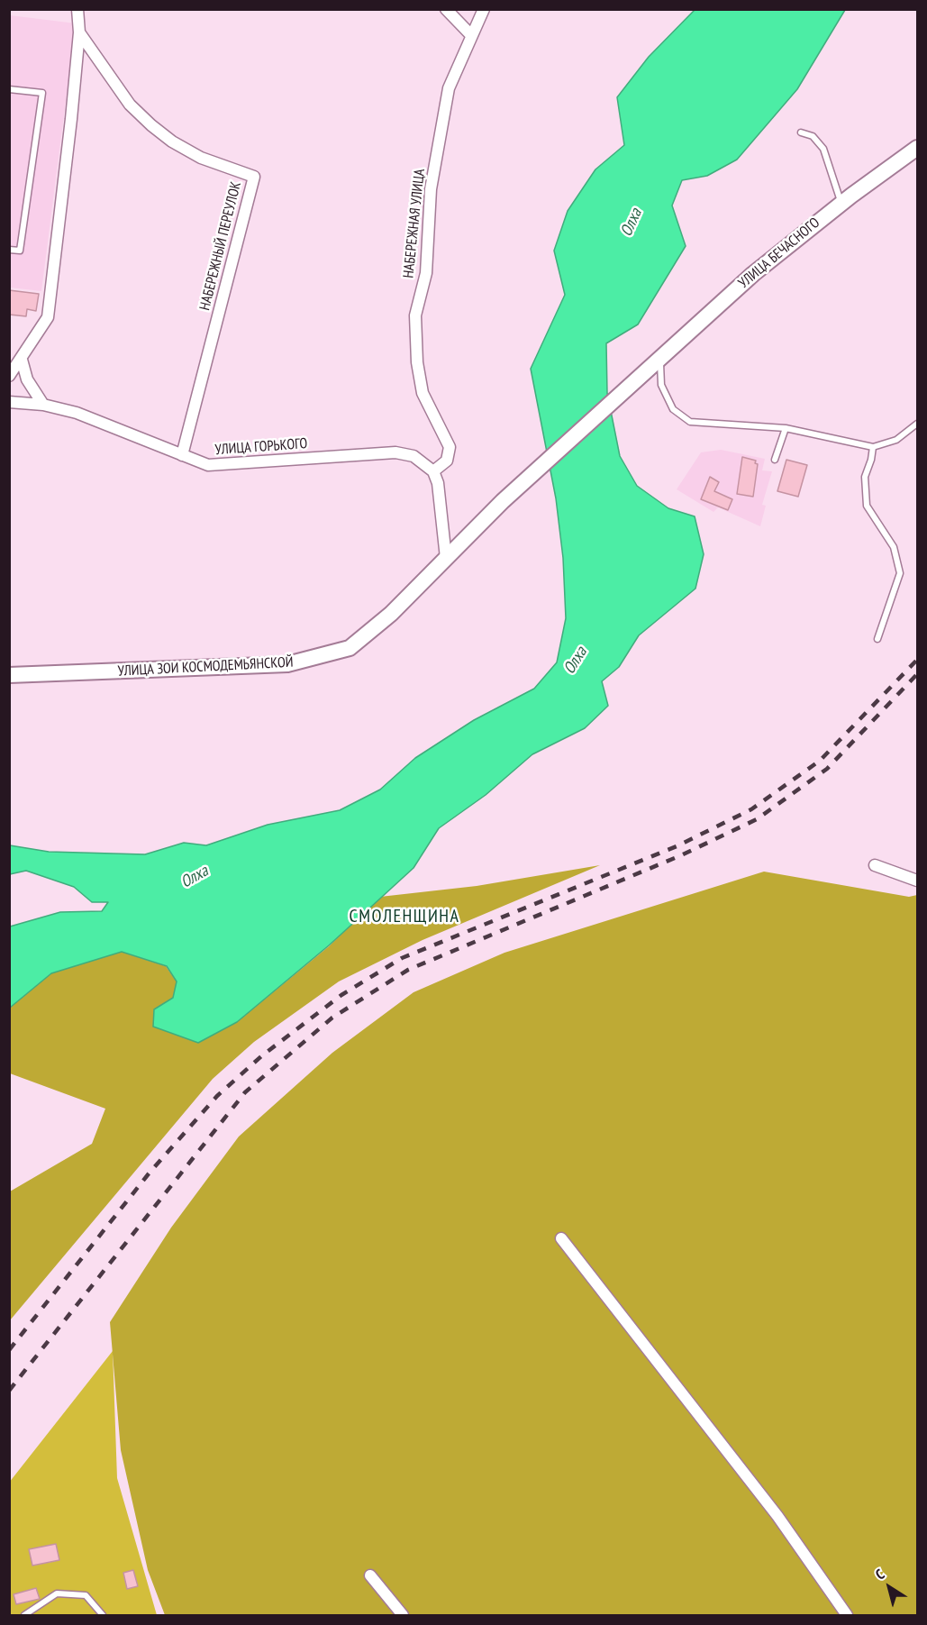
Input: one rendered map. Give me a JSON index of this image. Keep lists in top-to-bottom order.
{
  "streets": {
    "main road": ["УЛИЦА БЕЧАСНОГО", "УЛИЦА ЗОИ КОСМОДЕМЬЯНСКОЙ"],
    "street": ["НАБЕРЕЖНАЯ УЛИЦА", "НАБЕРЕЖНЫЙ ПЕРЕУЛОК", "УЛИЦА ГОРЬКОГО"]
  },
  "crossings": [
    ["НАБЕРЕЖНАЯ УЛИЦА", "УЛИЦА ГОРЬКОГО"],
    ["НАБЕРЕЖНЫЙ ПЕРЕУЛОК", "УЛИЦА ГОРЬКОГО"],
    ["УЛИЦА БЕЧАСНОГО", "УЛИЦА ЗОИ КОСМОДЕМЬЯНСКОЙ"]
  ],
  "districts": ["СМОЛЕНЩИНА"],
  "water": ["Олха"],
  "north": "top left"
}
